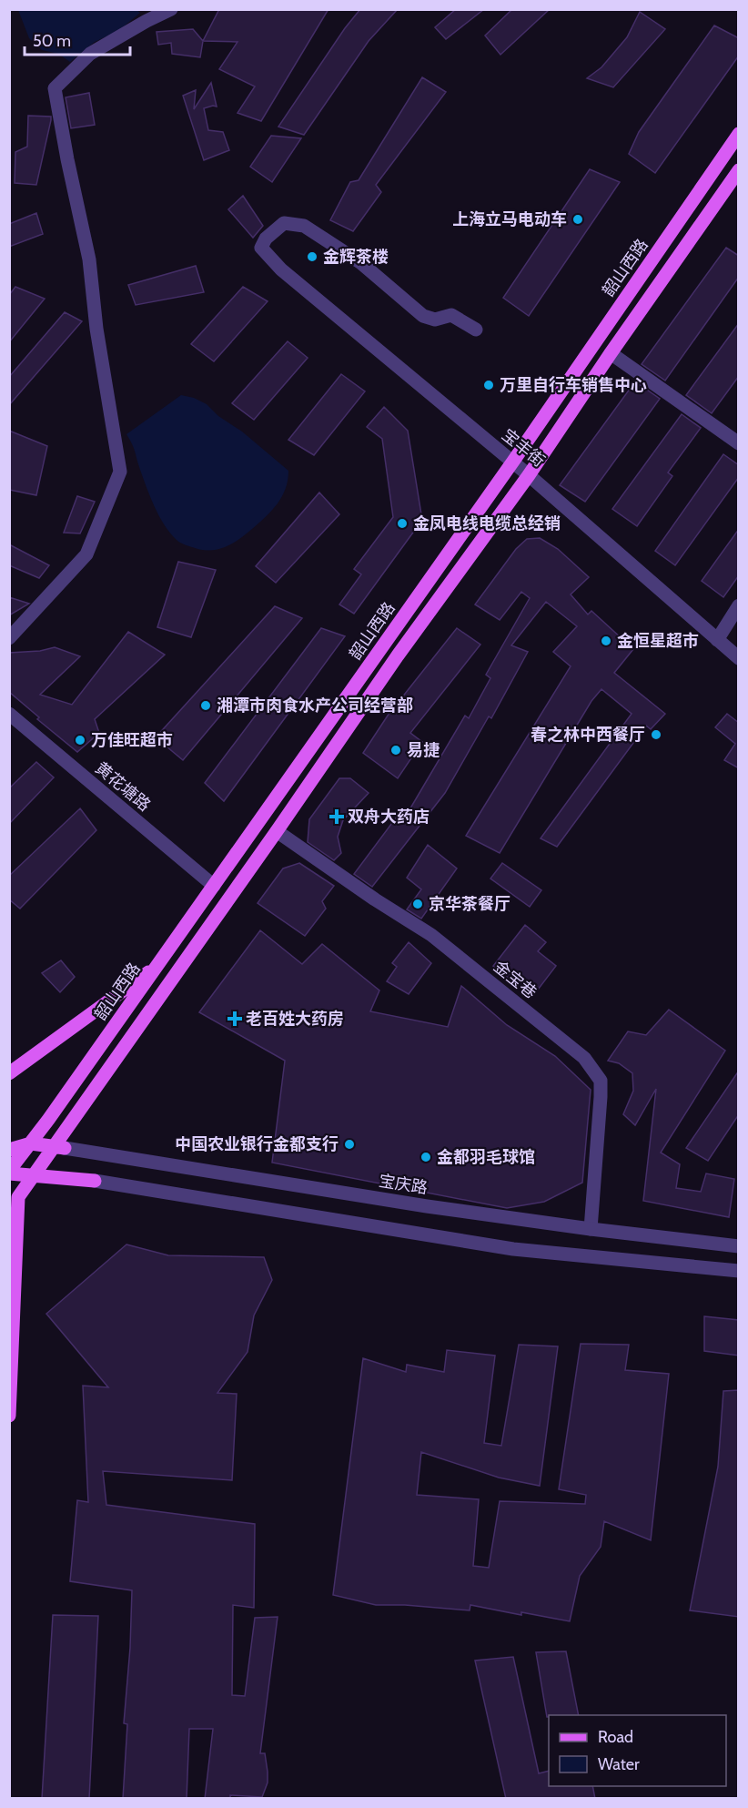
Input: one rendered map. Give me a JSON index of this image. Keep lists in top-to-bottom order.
{
  "streets": {
    "main road": ["韶山西路"],
    "street": [
      "宝丰街",
      "黄花塘路",
      "金宝巷",
      "宝庆路"
    ]
  },
  "crossings": [
    ["韶山西路", "宝丰街"],
    ["韶山西路", "黄花塘路"],
    ["金宝巷", "宝庆路"]
  ],
  "places": {
    "other": [
      "上海立马电动车",
      "金辉茶楼",
      "万里自行车销售中心",
      "金凤电线电缆总经销",
      "金恒星超市",
      "湘潭市肉食水产公司经营部",
      "春之林中西餐厅",
      "万佳旺超市",
      "易捷",
      "京华茶餐厅",
      "中国农业银行金都支行",
      "金都羽毛球馆"
    ],
    "health": ["双舟大药店", "老百姓大药房"]
  },
  "legend": ["Road", "Water"],
  "scale_bar": "50 m"
}
